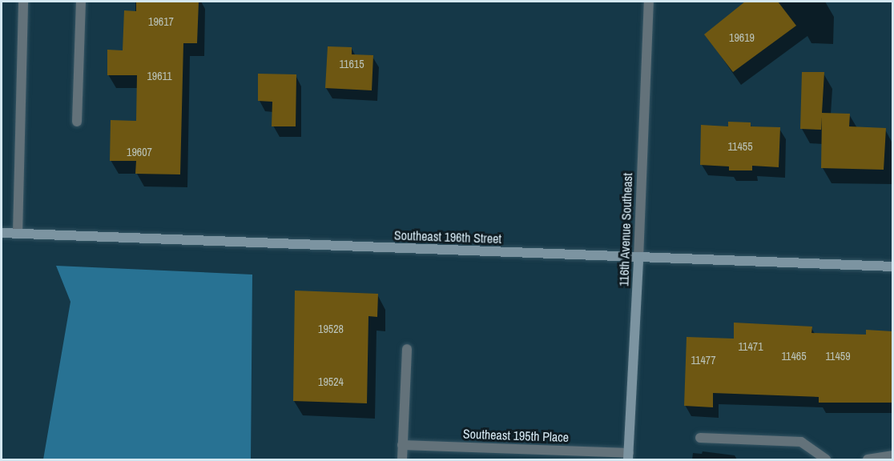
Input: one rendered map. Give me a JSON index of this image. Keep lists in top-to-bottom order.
{
  "streets": {
    "street": ["116th Avenue Southeast", "Southeast 196th Street", "Southeast 195th Place"]
  },
  "crossings": [
    ["116th Avenue Southeast", "Southeast 196th Street"],
    ["116th Avenue Southeast", "Southeast 195th Place"]
  ],
  "house_numbers": [
    "19617",
    "19619",
    "11615",
    "19611",
    "11455",
    "19607",
    "19528",
    "11471",
    "11465",
    "11459",
    "11477",
    "19524"
  ]
}
